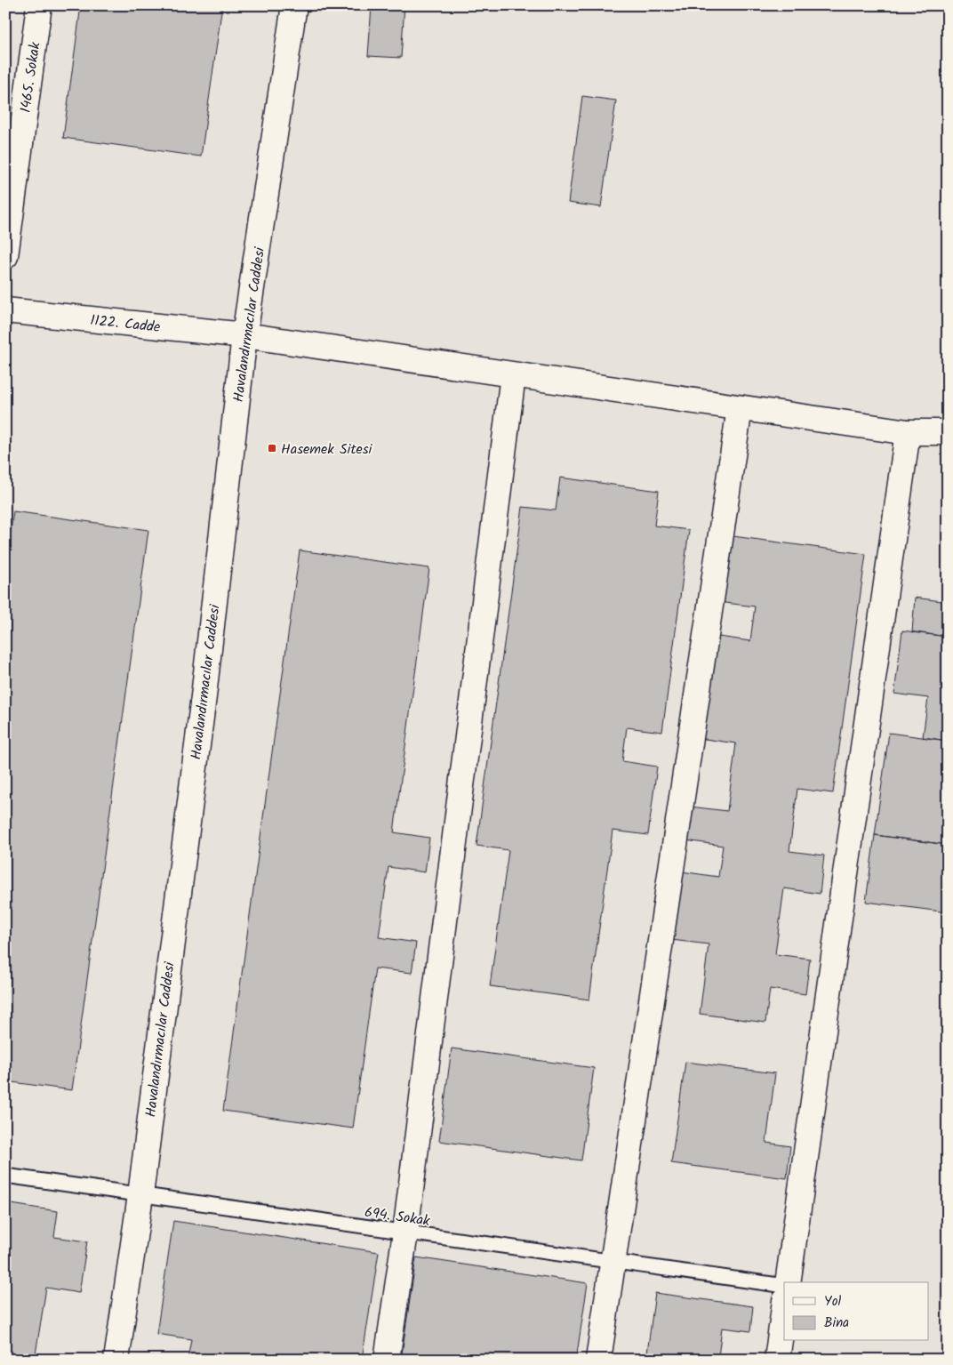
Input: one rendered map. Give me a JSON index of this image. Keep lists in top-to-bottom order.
{
  "streets": {
    "street": ["1465. Sokak", "1122. Cadde", "Havalandırmacılar Caddesi"],
    "lane": ["694. Sokak"]
  },
  "crossings": [
    ["1122. Cadde", "Havalandırmacılar Caddesi"],
    ["Havalandırmacılar Caddesi", "694. Sokak"]
  ],
  "places": {
    "transit": ["Hasemek Sitesi"]
  },
  "legend": ["Yol", "Bina"]
}
